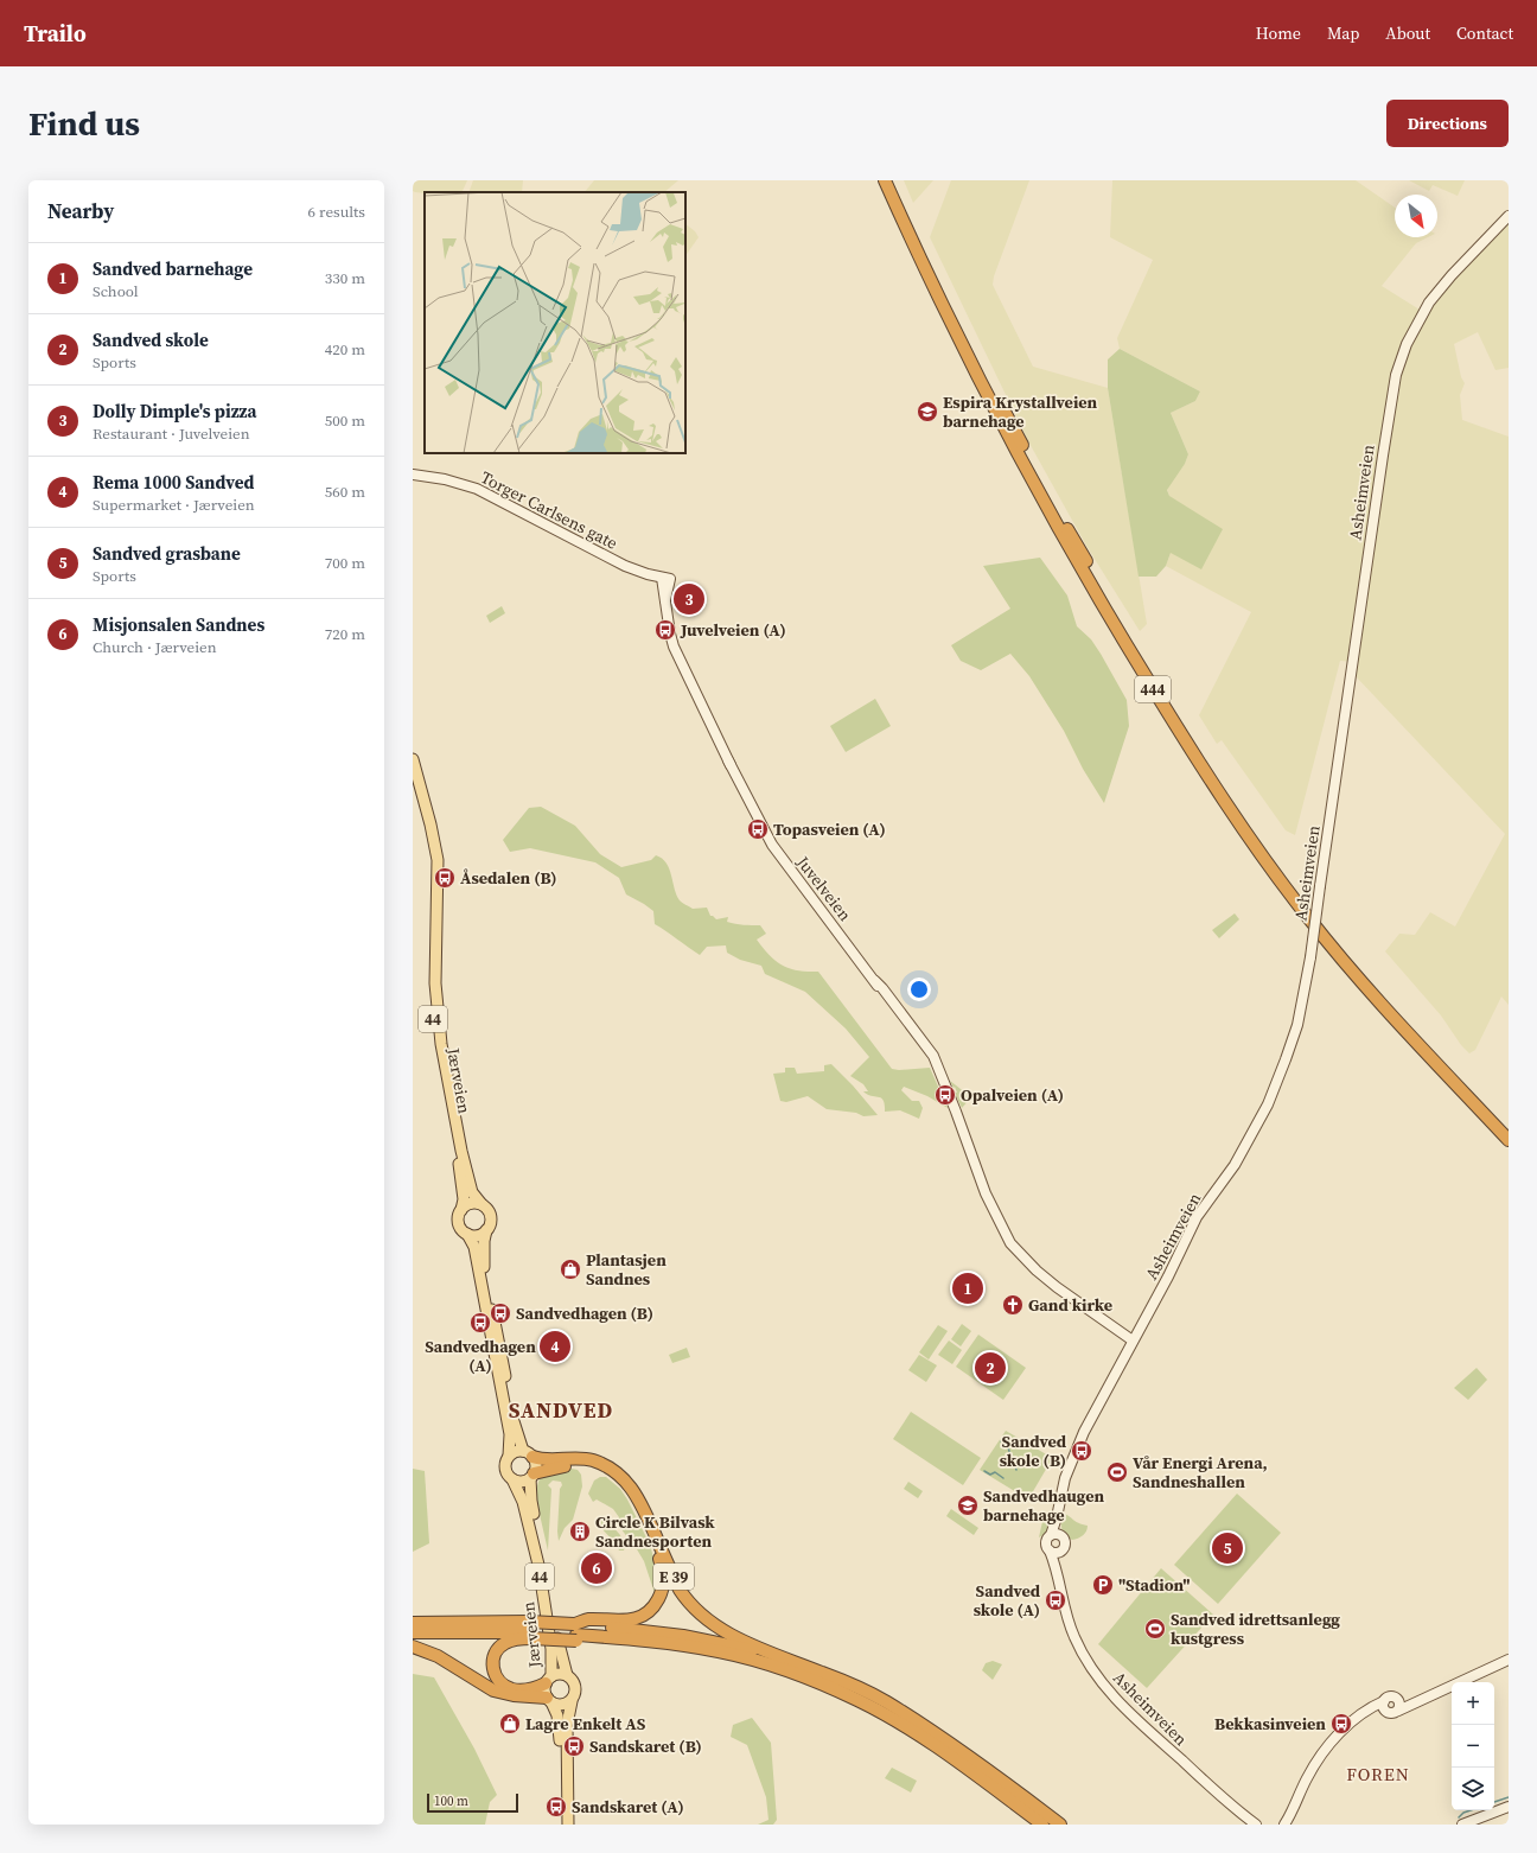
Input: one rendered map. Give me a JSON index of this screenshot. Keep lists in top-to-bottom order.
{
  "streets": {
    "highway": ["444", "E 39"],
    "main road": [
      "Asheimveien",
      "Torger Carlsens gate",
      "Juvelveien",
      "44",
      "Jærveien"
    ]
  },
  "crossings": [
    ["Asheimveien", "Juvelveien"],
    ["Torger Carlsens gate", "Juvelveien"],
    ["44", "Jærveien"],
    ["44", "E 39"],
    ["Jærveien", "E 39"]
  ],
  "districts": ["SANDVED", "FOREN"],
  "places": {
    "school or university": ["Espira Krystallveien barnehage", "Sandvedhaugen barnehage"],
    "bus stop": [
      "Juvelveien (A)",
      "Topasveien (A)",
      "Åsedalen (B)",
      "Opalveien (A)",
      "Sandvedhagen (B)",
      "Sandvedhagen (A)",
      "Sandved skole (B)",
      "Sandved skole (A)",
      "Bekkasinveien",
      "Sandskaret (B)",
      "Sandskaret (A)"
    ],
    "shop": ["Plantasjen Sandnes", "Lagre Enkelt AS"],
    "church": ["Gand kirke"],
    "sports": ["Vår Energi Arena, Sandneshallen", "Sandved idrettsanlegg kustgress"],
    "building": ["Circle K Bilvask Sandnesporten"],
    "parking": ["\"Stadion\""]
  },
  "scale_bar": "100 m",
  "north": "bottom right",
  "page": {
    "header": "Trailo",
    "nav": [
      "Home",
      "Map",
      "About",
      "Contact"
    ],
    "buttons": "Directions",
    "title": "Find us",
    "heading": ["Nearby", "6 results"],
    "list": [
      {
        "mark": "1",
        "name": "Sandved barnehage",
        "note": "School",
        "value": "330 m"
      },
      {
        "mark": "2",
        "name": "Sandved skole",
        "note": "Sports",
        "value": "420 m"
      },
      {
        "mark": "3",
        "name": "Dolly Dimple's pizza",
        "note": "Restaurant · Juvelveien",
        "value": "500 m"
      },
      {
        "mark": "4",
        "name": "Rema 1000 Sandved",
        "note": "Supermarket · Jærveien",
        "value": "560 m"
      },
      {
        "mark": "5",
        "name": "Sandved grasbane",
        "note": "Sports",
        "value": "700 m"
      },
      {
        "mark": "6",
        "name": "Misjonsalen Sandnes",
        "note": "Church · Jærveien",
        "value": "720 m"
      }
    ],
    "pins": [
      "3",
      "1",
      "4",
      "2",
      "5",
      "6"
    ],
    "map_buttons": ["+", "−"],
    "scale": "100 m"
  }
}
